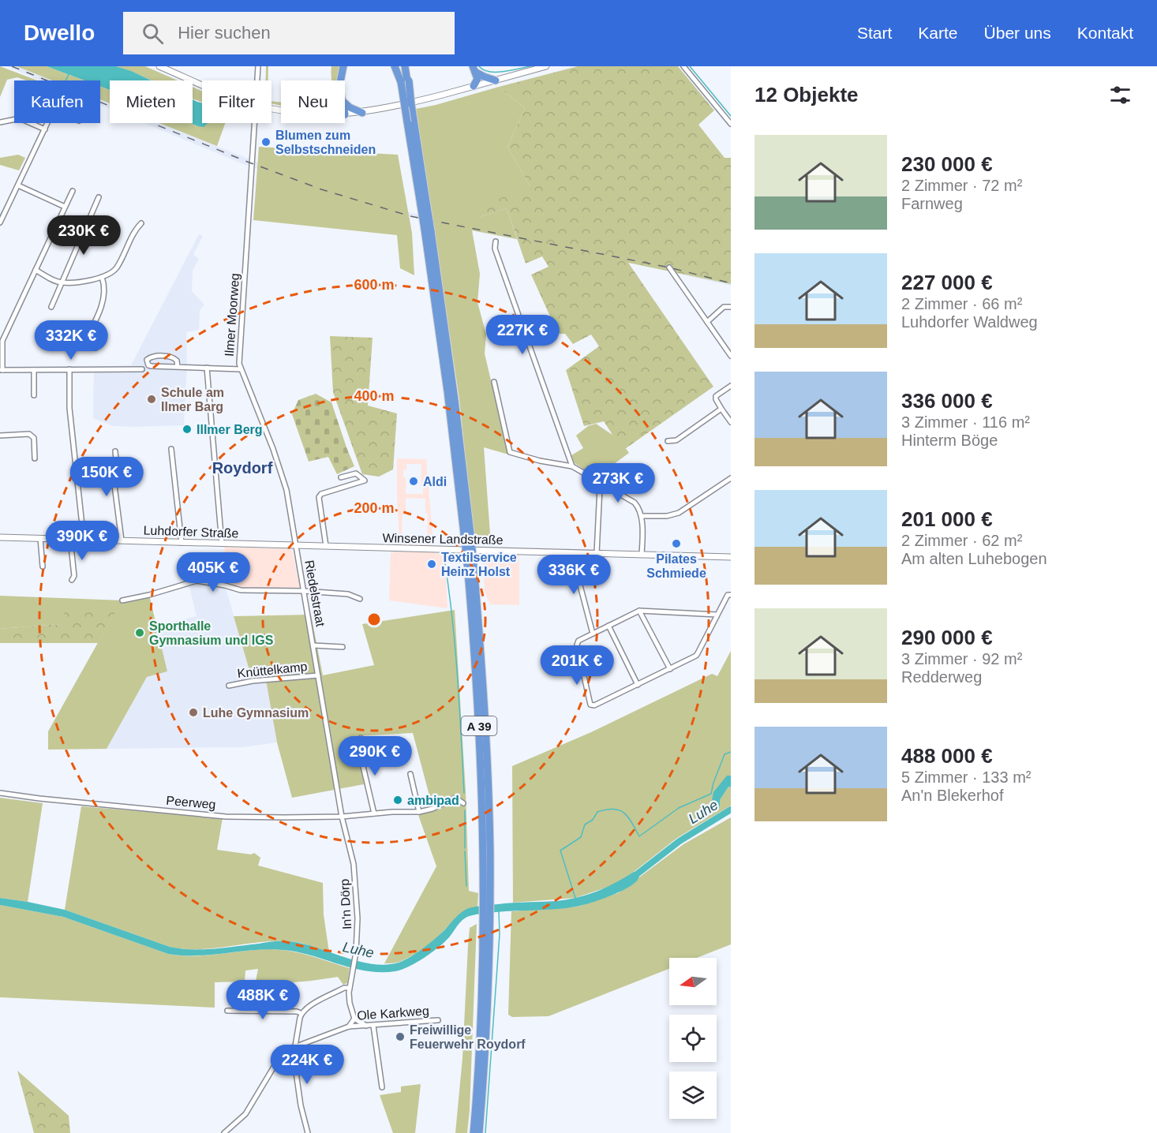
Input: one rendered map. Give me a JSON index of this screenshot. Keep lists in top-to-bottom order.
{
  "streets": {
    "highway": ["A 39"],
    "main road": ["Luhdorfer Straße", "Winsener Landstraße"],
    "street": [
      "Ilmer Moorweg",
      "Riedelstraat",
      "Knüttelkamp",
      "Peerweg",
      "In'n Dörp",
      "Ole Karkweg"
    ]
  },
  "crossings": [
    ["Ilmer Moorweg", "Luhdorfer Straße"],
    ["Ilmer Moorweg", "Winsener Landstraße"],
    ["Ilmer Moorweg", "Riedelstraat"],
    ["Luhdorfer Straße", "Winsener Landstraße"],
    ["Luhdorfer Straße", "Riedelstraat"],
    ["Winsener Landstraße", "Riedelstraat"],
    ["Riedelstraat", "Knüttelkamp"],
    ["Riedelstraat", "Peerweg"],
    ["Riedelstraat", "In'n Dörp"],
    ["Peerweg", "In'n Dörp"]
  ],
  "districts": ["Roydorf"],
  "water": ["Luhe"],
  "places": [
    "Blumen zum Selbstschneiden",
    "Schule am Ilmer Barg",
    "Illmer Berg",
    "Aldi",
    "Pilates Schmiede",
    "Textilservice Heinz Holst",
    "Sporthalle Gymnasium und IGS",
    "Luhe Gymnasium",
    "ambipad",
    "Freiwillige Feuerwehr Roydorf"
  ],
  "north": "left",
  "page": {
    "header": "Dwello",
    "search": "Hier suchen",
    "nav": [
      "Start",
      "Karte",
      "Über uns",
      "Kontakt"
    ],
    "heading": "12 Objekte",
    "chip": [
      "Kaufen",
      "Mieten",
      "Filter",
      "Neu"
    ],
    "list": [
      {
        "name": "230 000 €",
        "note": "2 Zimmer · 72 m² · Farnweg"
      },
      {
        "name": "227 000 €",
        "note": "2 Zimmer · 66 m² · Luhdorfer Waldweg"
      },
      {
        "name": "336 000 €",
        "note": "3 Zimmer · 116 m² · Hinterm Böge"
      },
      {
        "name": "201 000 €",
        "note": "2 Zimmer · 62 m² · Am alten Luhebogen"
      },
      {
        "name": "290 000 €",
        "note": "3 Zimmer · 92 m² · Redderweg"
      },
      {
        "name": "488 000 €",
        "note": "5 Zimmer · 133 m² · An'n Blekerhof"
      }
    ],
    "price": [
      "230K €",
      "227K €",
      "332K €",
      "150K €",
      "273K €",
      "390K €",
      "405K €",
      "336K €",
      "201K €",
      "290K €",
      "488K €",
      "224K €"
    ]
  },
  "rings": ["600 m", "400 m", "200 m"]
}
